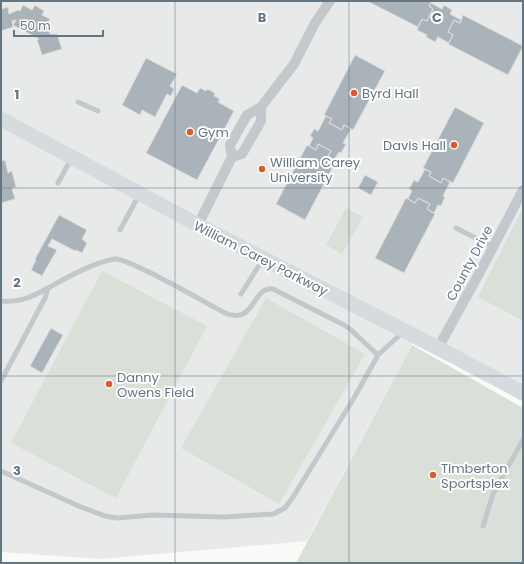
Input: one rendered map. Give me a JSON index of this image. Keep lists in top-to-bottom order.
{
  "streets": {
    "street": ["William Carey Parkway", "County Drive"]
  },
  "crossings": [
    ["William Carey Parkway", "County Drive"]
  ],
  "places": [
    "Byrd Hall",
    "Gym",
    "Davis Hall",
    "William Carey University",
    "Danny Owens Field",
    "Timberton Sportsplex"
  ],
  "scale_bar": "50 m",
  "grid": {
    "columns": ["B", "C"],
    "rows": ["1", "2", "3"]
  }
}
